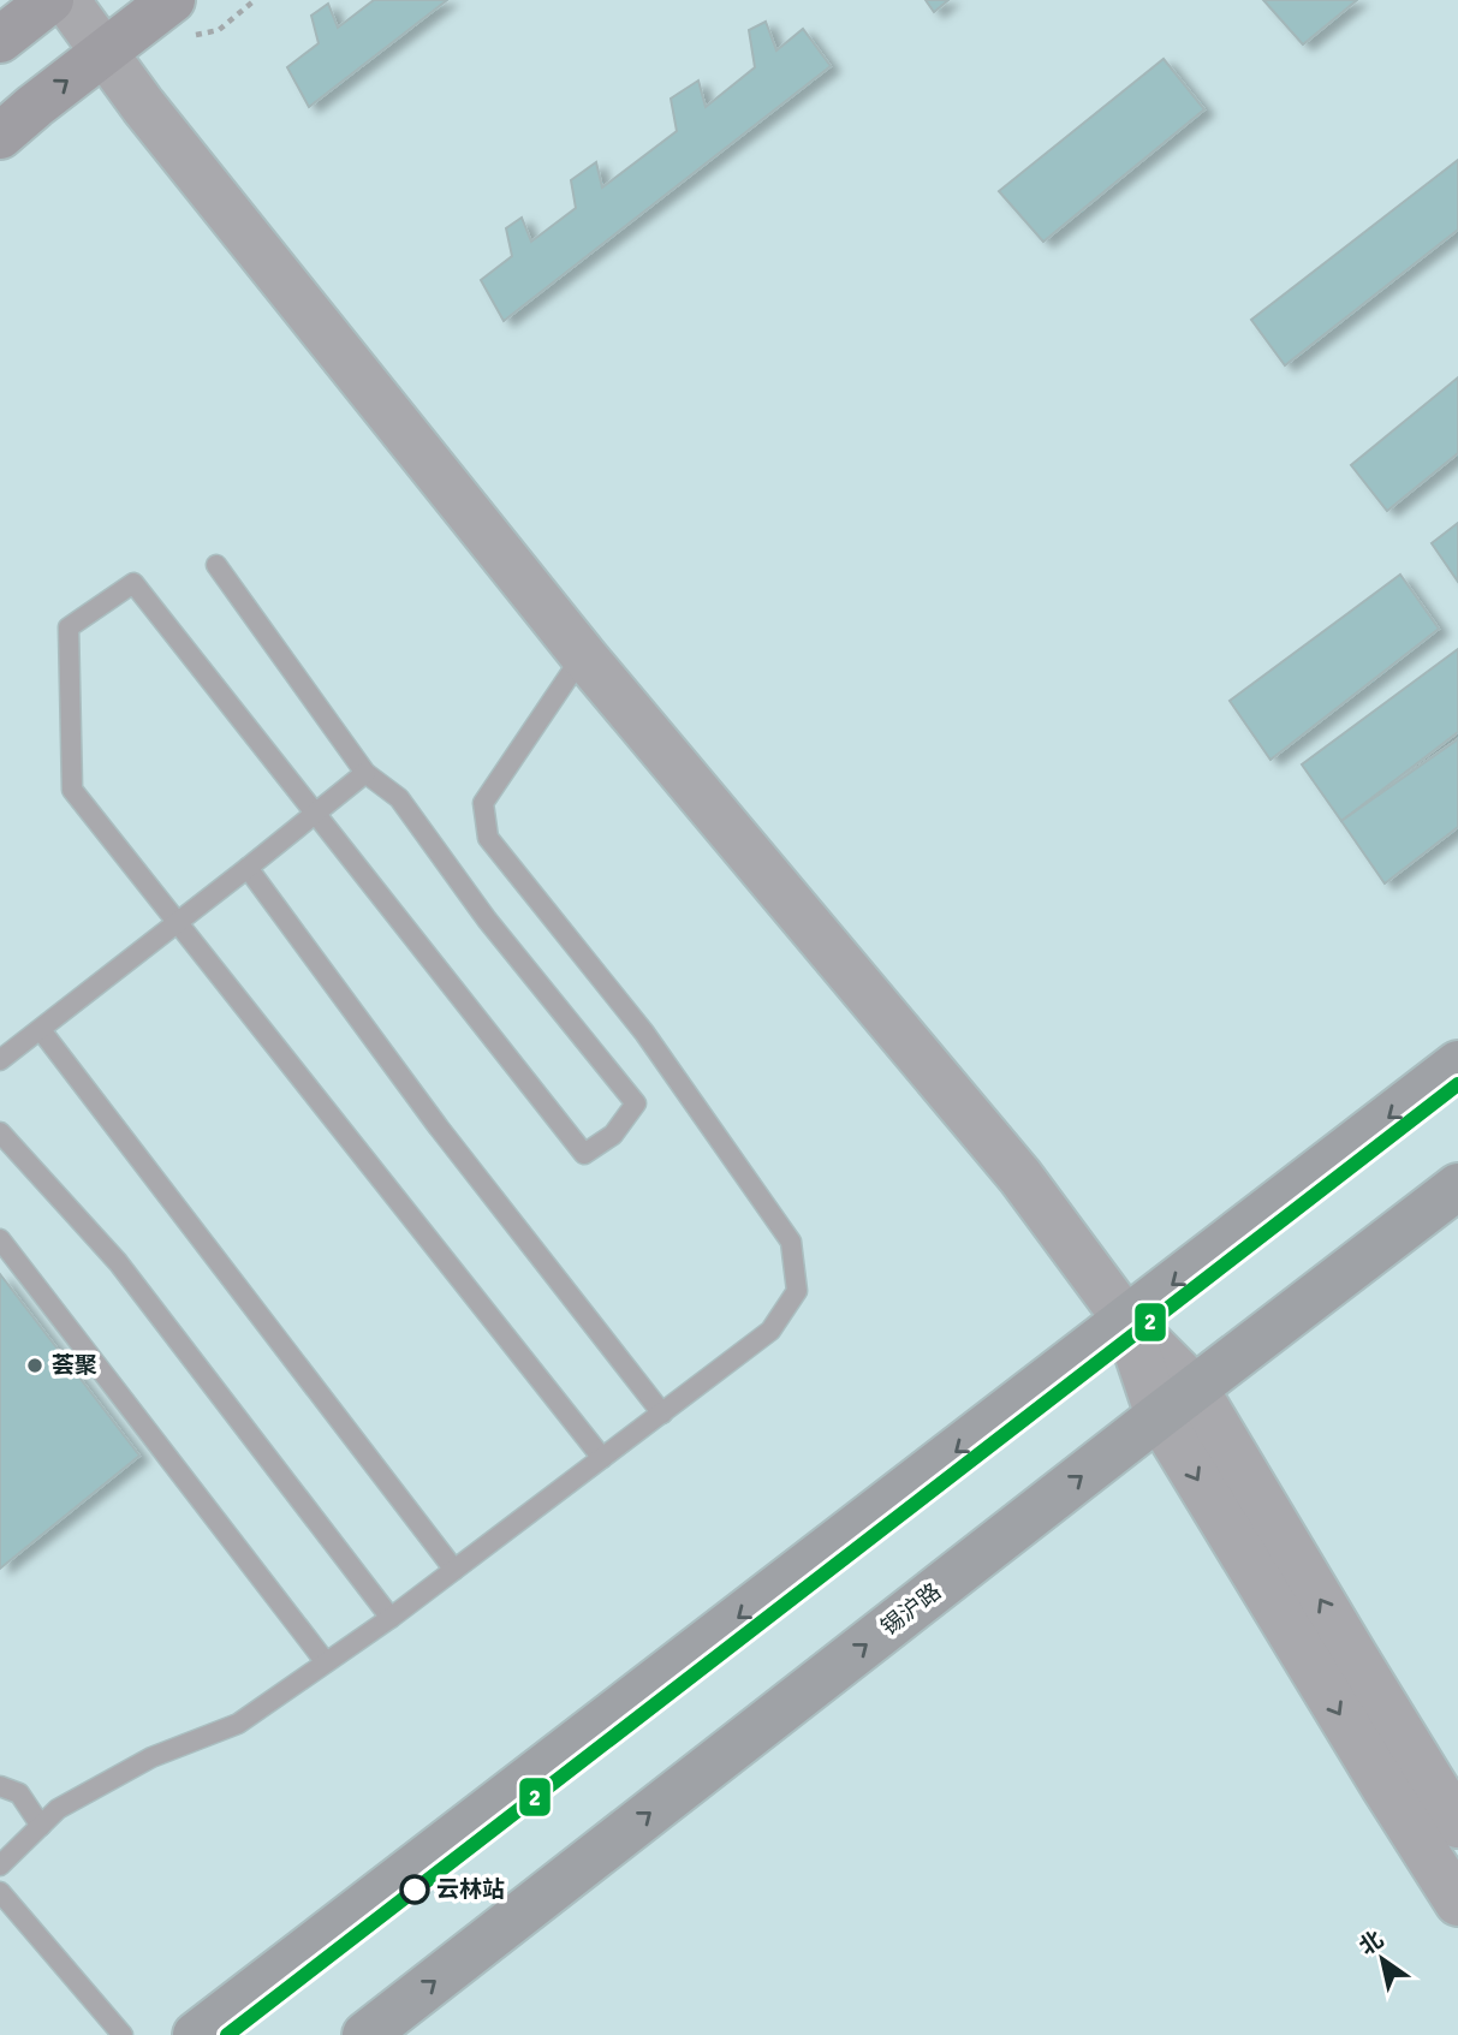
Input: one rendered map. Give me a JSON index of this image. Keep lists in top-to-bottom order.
{
  "streets": {
    "main road": ["锡沪路"]
  },
  "places": ["荟聚", "云林站"],
  "lines": ["transit line 2"],
  "north": "top left"
}
